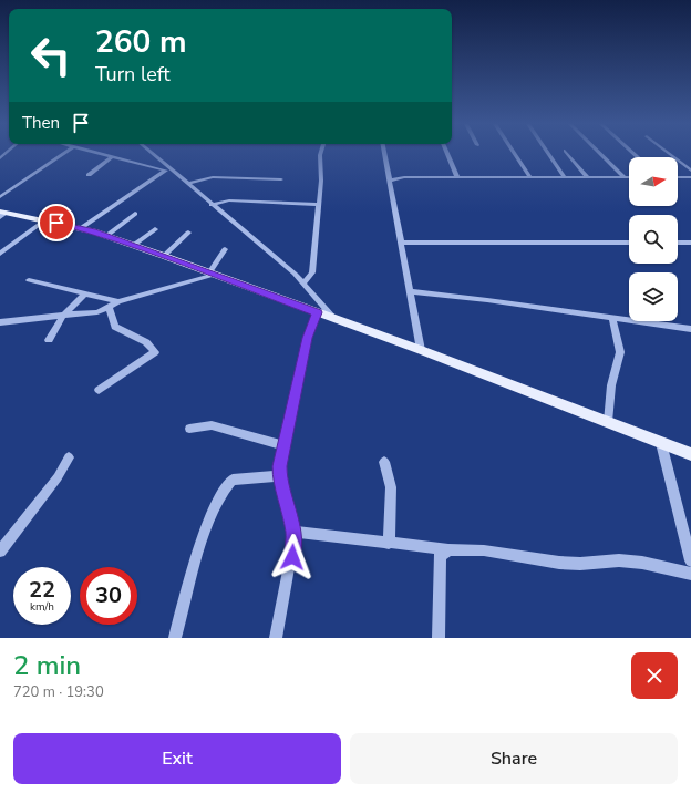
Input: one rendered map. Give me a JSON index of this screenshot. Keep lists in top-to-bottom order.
{
  "north": "right",
  "page": {
    "turn": ["260 m", "Turn left"],
    "then": "Then",
    "speed": "22 km/h",
    "limit": "30",
    "heading": ["2 min", "720 m · 19:30"],
    "buttons": ["Exit", "Share"]
  }
}
